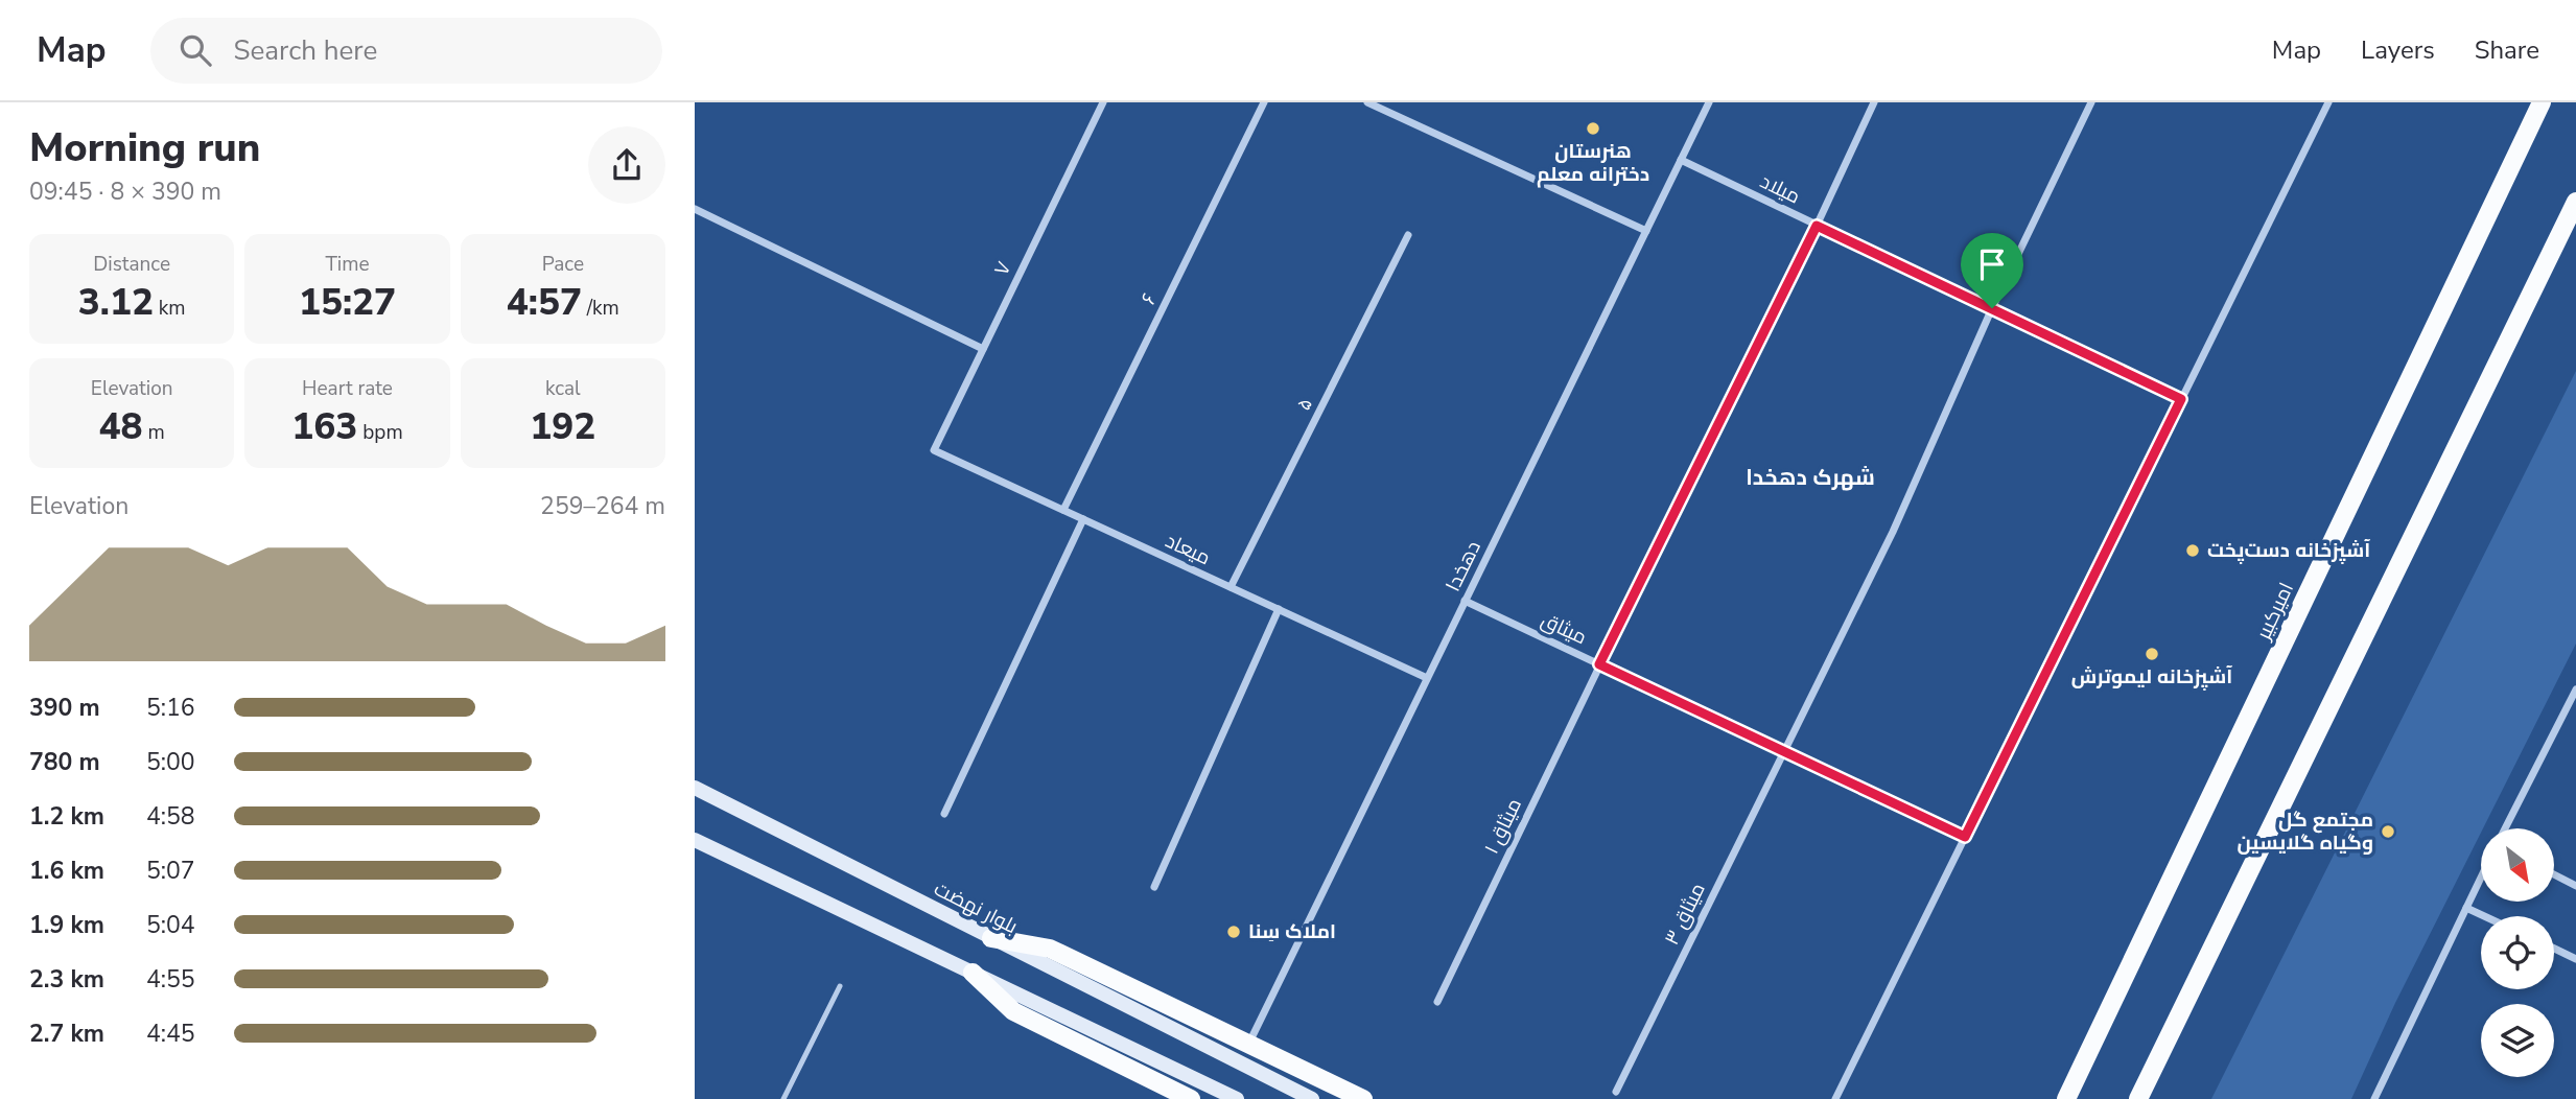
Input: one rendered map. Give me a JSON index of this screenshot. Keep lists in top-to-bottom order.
{
  "streets": {
    "main road": ["امیرکبیر", "بلوار نهضت"],
    "street": [
      "میلاد",
      "۷",
      "۶",
      "۵",
      "میعاد",
      "دهخدا",
      "میثاق",
      "میثاق ۱",
      "میثاق ۳"
    ]
  },
  "crossings": [
    ["میلاد", "دهخدا"],
    ["میلاد", "میثاق ۱"],
    ["میلاد", "میثاق ۳"],
    ["۷", "میعاد"],
    ["۶", "میعاد"],
    ["۵", "میعاد"],
    ["میعاد", "دهخدا"],
    ["دهخدا", "میثاق"],
    ["میثاق", "میثاق ۱"],
    ["میثاق", "میثاق ۳"]
  ],
  "districts": ["شهرک دهخدا"],
  "places": [
    "هنرستان دخترانه معلم",
    "آشپزخانه دست‌پخت",
    "آشپزخانه لیموترش",
    "مجتمع گل وگیاه گلایسین",
    "املاک سِنا"
  ],
  "north": "bottom right",
  "page": {
    "header": "Map",
    "search": "Search here",
    "nav": ["Map", "Layers", "Share"],
    "heading": ["Morning run", "09:45 · 8 × 390 m"],
    "stats": [
      ["Distance", "3.12 km"],
      ["Time", "15:27"],
      ["Pace", "4:57 /km"],
      ["Elevation", "48 m"],
      ["Heart rate", "163 bpm"],
      ["kcal", "192"]
    ],
    "chart": ["Elevation", "259–264 m"],
    "list": [
      {
        "name": "390 m",
        "note": "5:16"
      },
      {
        "name": "780 m",
        "note": "5:00"
      },
      {
        "name": "1.2 km",
        "note": "4:58"
      },
      {
        "name": "1.6 km",
        "note": "5:07"
      },
      {
        "name": "1.9 km",
        "note": "5:04"
      },
      {
        "name": "2.3 km",
        "note": "4:55"
      },
      {
        "name": "2.7 km",
        "note": "4:45"
      }
    ]
  }
}
